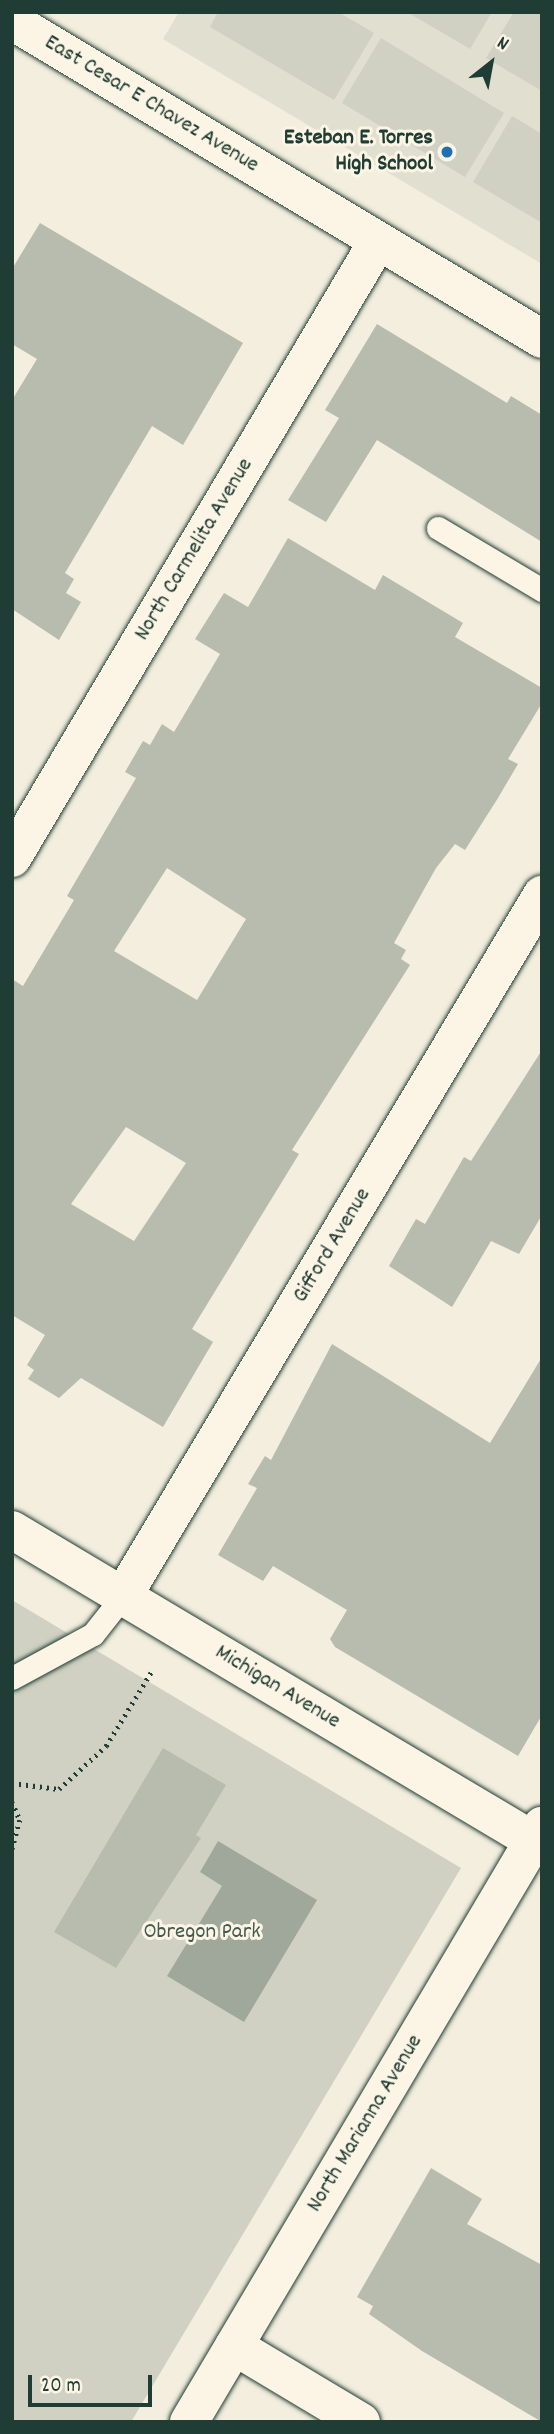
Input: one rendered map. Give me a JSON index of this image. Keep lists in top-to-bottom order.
{
  "streets": {
    "street": [
      "East Cesar E Chavez Avenue",
      "North Carmelita Avenue",
      "Gifford Avenue",
      "Michigan Avenue",
      "North Marianna Avenue"
    ]
  },
  "crossings": [
    ["East Cesar E Chavez Avenue", "North Carmelita Avenue"],
    ["Gifford Avenue", "Michigan Avenue"],
    ["Michigan Avenue", "North Marianna Avenue"]
  ],
  "parks": ["Obregon Park"],
  "places": ["Esteban E. Torres High School"],
  "scale_bar": "20 m",
  "north": "top right"
}
